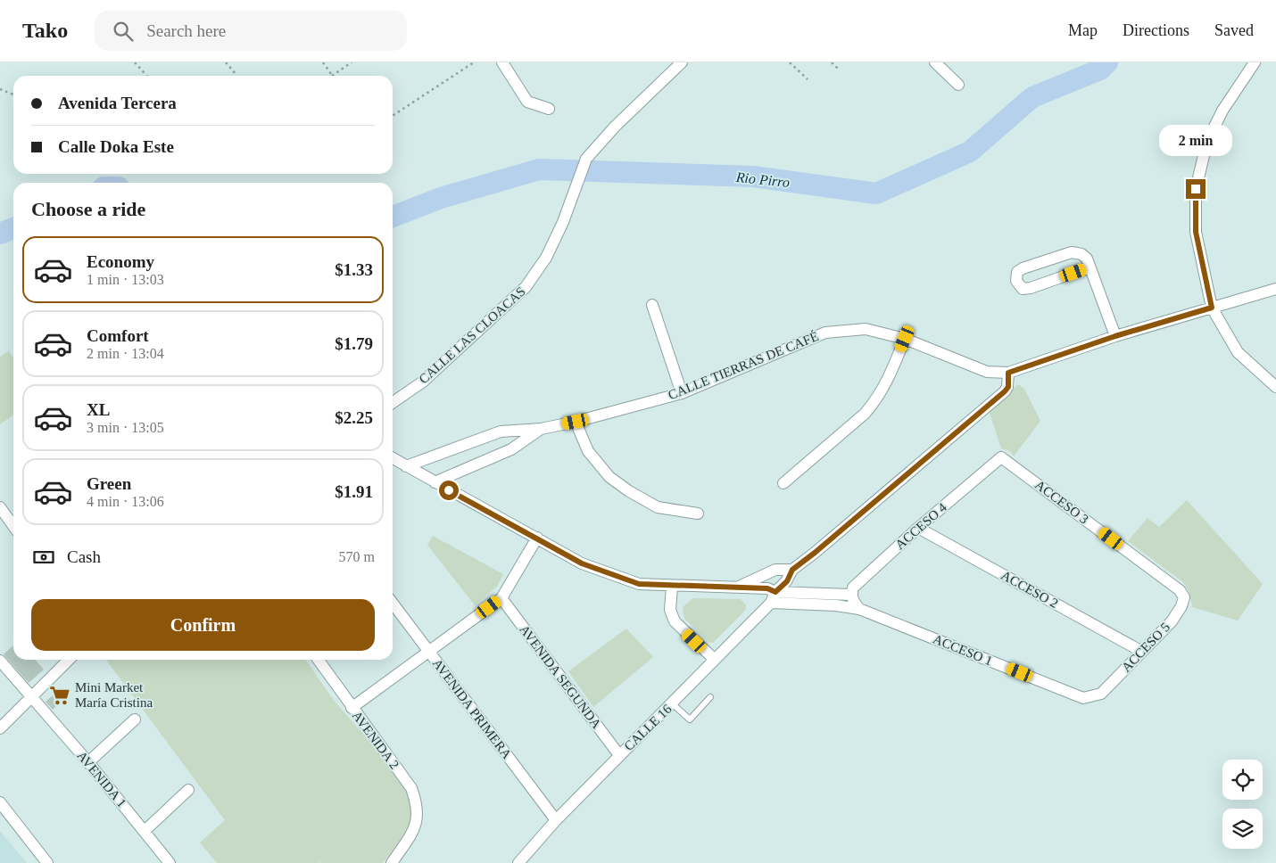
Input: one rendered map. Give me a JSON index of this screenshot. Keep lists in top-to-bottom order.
{
  "streets": {
    "street": [
      "CALLE LAS CLOACAS",
      "CALLE TIERRAS DE CAFÉ",
      "ACCESO 3",
      "ACCESO 4",
      "ACCESO 2",
      "ACCESO 5",
      "ACCESO 1",
      "AVENIDA SEGUNDA",
      "AVENIDA PRIMERA",
      "CALLE 16",
      "AVENIDA 2",
      "AVENIDA 1"
    ]
  },
  "crossings": [
    ["ACCESO 3", "ACCESO 4"],
    ["ACCESO 3", "ACCESO 5"],
    ["ACCESO 4", "ACCESO 2"],
    ["ACCESO 4", "ACCESO 1"],
    ["ACCESO 2", "ACCESO 5"],
    ["ACCESO 5", "ACCESO 1"],
    ["AVENIDA SEGUNDA", "CALLE 16"],
    ["AVENIDA PRIMERA", "CALLE 16"]
  ],
  "water": ["Rio Pirro"],
  "places": {
    "supermarket": ["Mini Market María Cristina"]
  },
  "page": {
    "header": "Tako",
    "search": "Search here",
    "nav": ["Map", "Directions", "Saved"],
    "banner": ["Avenida Tercera", "Calle Doka Este"],
    "bubble": "2 min",
    "heading": "Choose a ride",
    "list": [
      {
        "name": "Economy",
        "note": "1 min · 13:03",
        "value": "$1.33"
      },
      {
        "name": "Comfort",
        "note": "2 min · 13:04",
        "value": "$1.79"
      },
      {
        "name": "XL",
        "note": "3 min · 13:05",
        "value": "$2.25"
      },
      {
        "name": "Green",
        "note": "4 min · 13:06",
        "value": "$1.91"
      }
    ],
    "pay": ["Cash", "570 m"],
    "buttons": "Confirm"
  }
}
